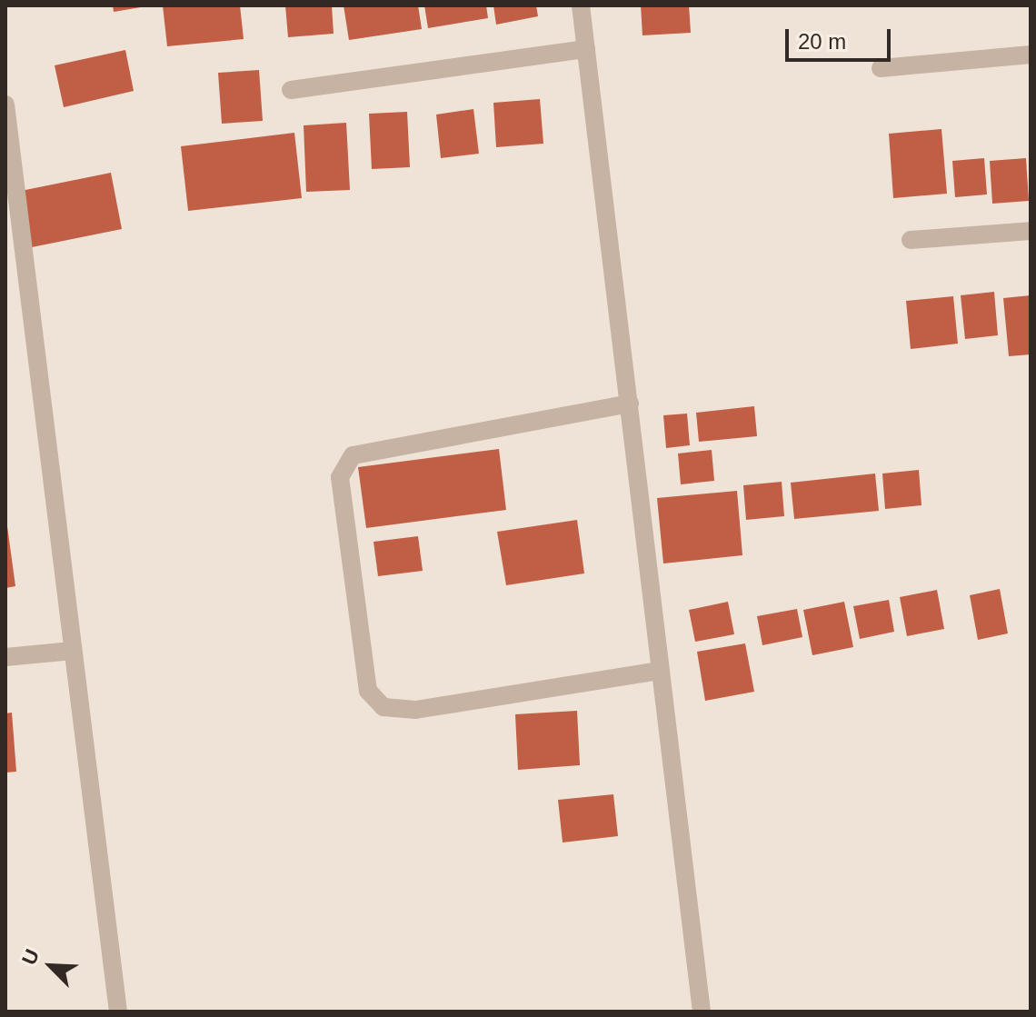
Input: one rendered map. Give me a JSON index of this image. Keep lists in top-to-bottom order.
{
  "scale_bar": "20 m",
  "north": "top left"
}
